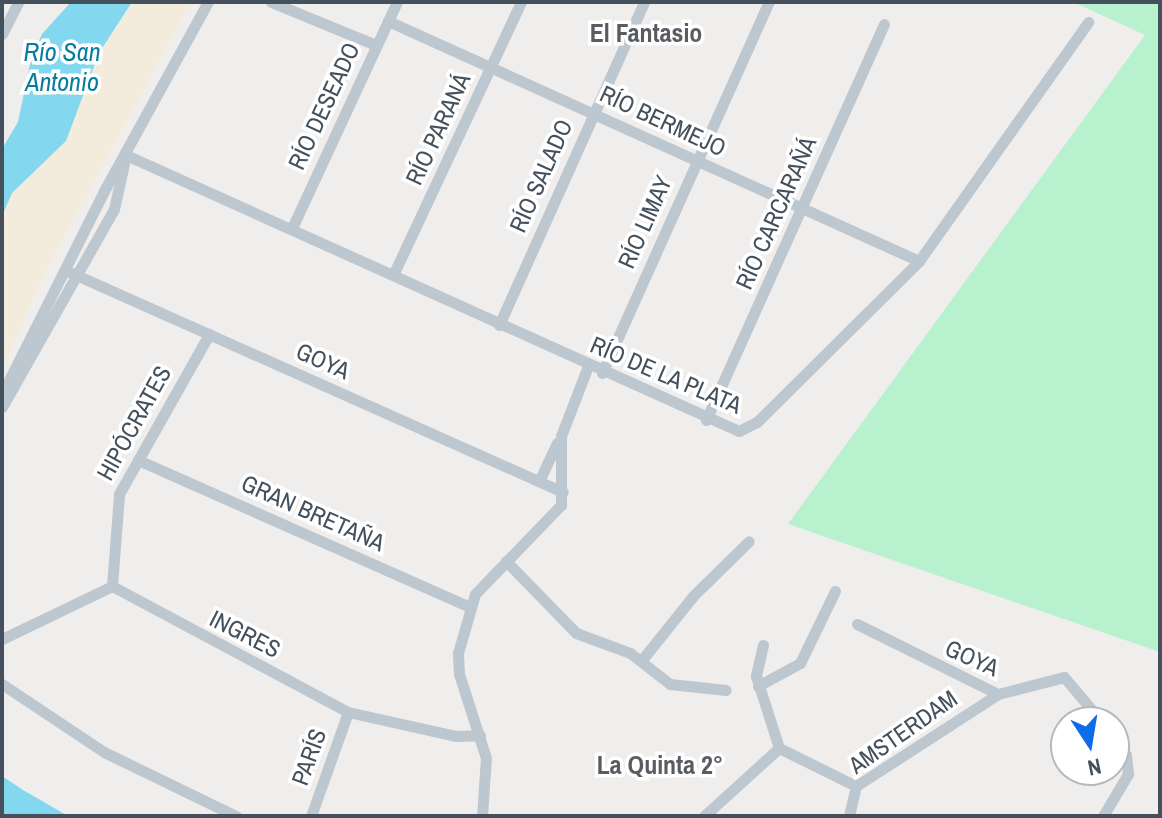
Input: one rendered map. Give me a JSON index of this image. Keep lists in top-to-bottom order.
{
  "streets": {
    "street": [
      "RÍO DESEADO",
      "RÍO BERMEJO",
      "RÍO PARANÁ",
      "RÍO SALADO",
      "RÍO CARCARAÑÁ",
      "RÍO LIMAY",
      "GOYA",
      "RÍO DE LA PLATA",
      "HIPÓCRATES",
      "GRAN BRETAÑA",
      "INGRES",
      "AMSTERDAM",
      "PARÍS"
    ]
  },
  "crossings": [
    ["RÍO DESEADO", "RÍO BERMEJO"],
    ["RÍO DESEADO", "RÍO DE LA PLATA"],
    ["RÍO BERMEJO", "RÍO PARANÁ"],
    ["RÍO BERMEJO", "RÍO SALADO"],
    ["RÍO BERMEJO", "RÍO CARCARAÑÁ"],
    ["RÍO BERMEJO", "RÍO LIMAY"],
    ["RÍO BERMEJO", "RÍO DE LA PLATA"],
    ["RÍO PARANÁ", "RÍO DE LA PLATA"],
    ["RÍO SALADO", "RÍO DE LA PLATA"],
    ["RÍO CARCARAÑÁ", "RÍO DE LA PLATA"],
    ["RÍO LIMAY", "RÍO DE LA PLATA"],
    ["GOYA", "HIPÓCRATES"],
    ["GOYA", "AMSTERDAM"],
    ["HIPÓCRATES", "GRAN BRETAÑA"],
    ["HIPÓCRATES", "INGRES"],
    ["INGRES", "PARÍS"]
  ],
  "districts": ["El Fantasio", "La Quinta 2°"],
  "water": ["Río San Antonio"],
  "north": "bottom"
}
